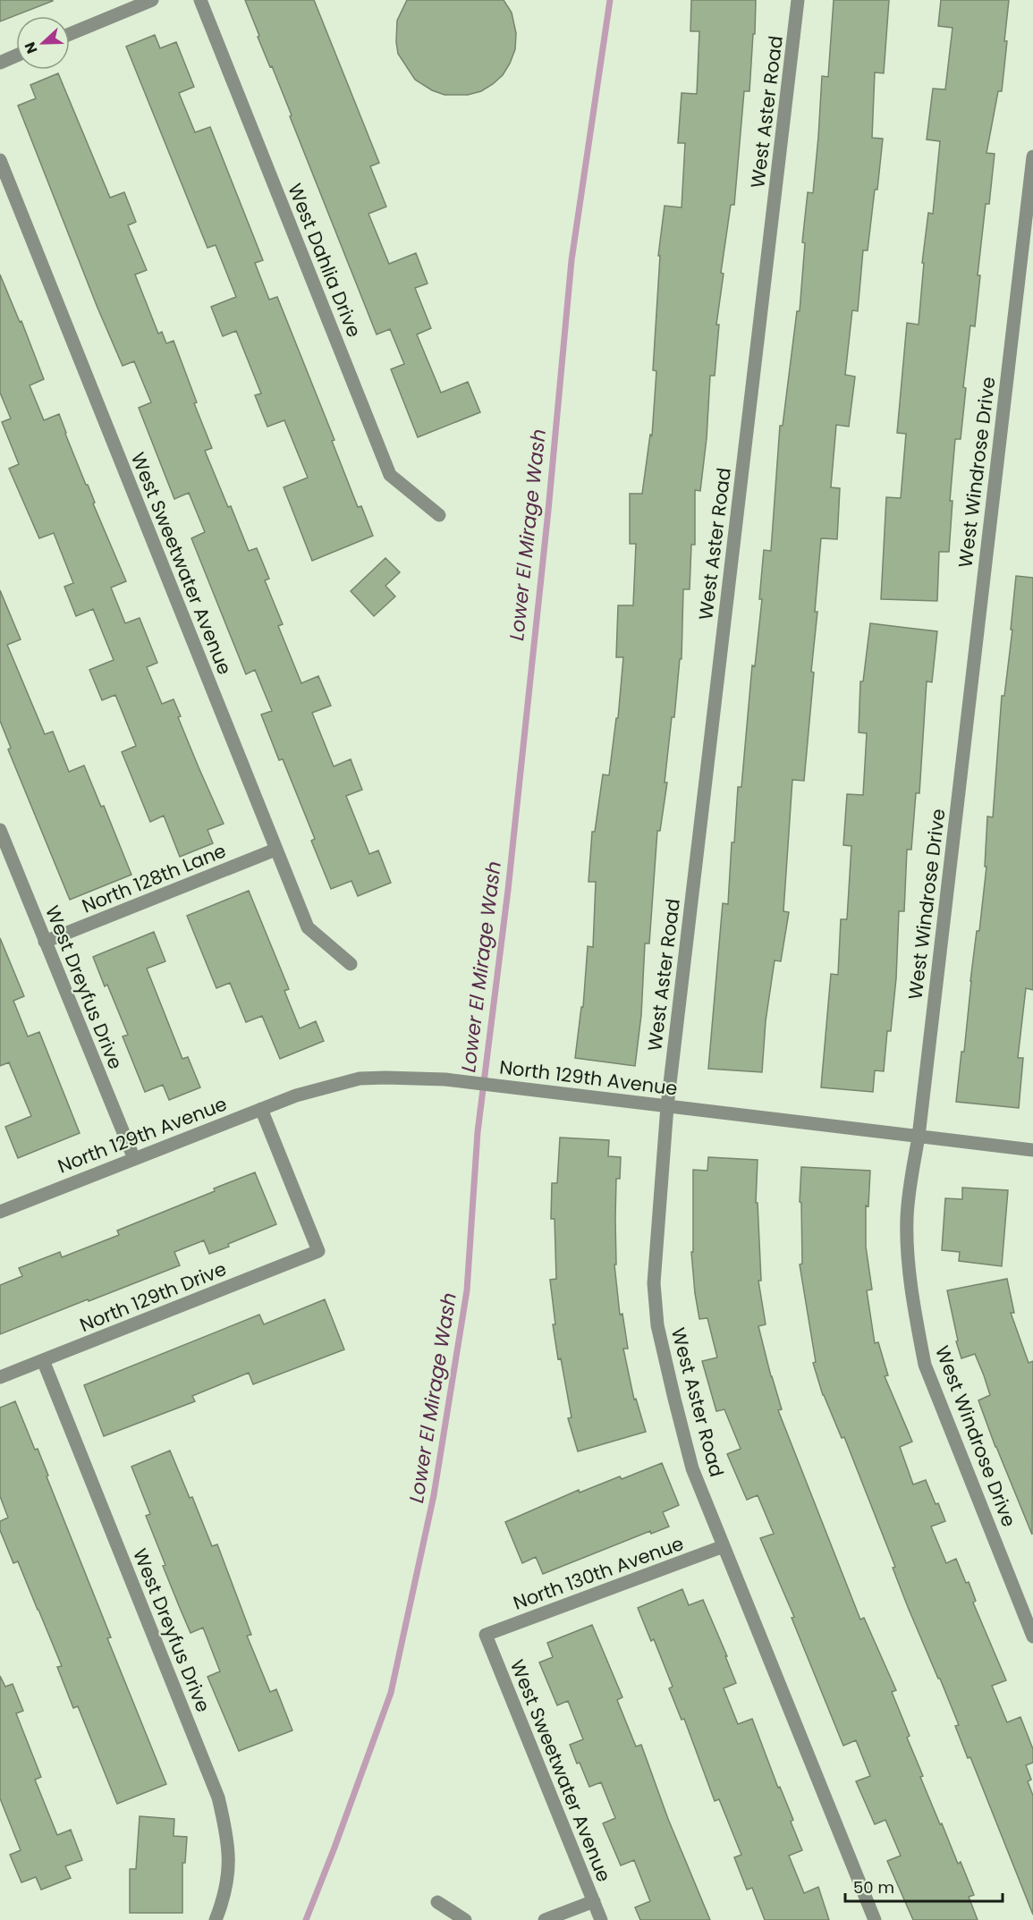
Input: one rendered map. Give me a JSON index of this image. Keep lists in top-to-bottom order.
{
  "streets": {
    "street": [
      "West Aster Road",
      "West Dahlia Drive",
      "West Windrose Drive",
      "West Sweetwater Avenue",
      "North 128th Lane",
      "West Dreyfus Drive",
      "North 129th Avenue",
      "North 129th Drive",
      "North 130th Avenue"
    ]
  },
  "crossings": [
    ["West Aster Road", "North 129th Avenue"],
    ["West Aster Road", "North 130th Avenue"],
    ["West Windrose Drive", "North 129th Avenue"],
    ["West Sweetwater Avenue", "North 128th Lane"],
    ["West Sweetwater Avenue", "North 130th Avenue"],
    ["North 128th Lane", "West Dreyfus Drive"],
    ["West Dreyfus Drive", "North 129th Avenue"],
    ["West Dreyfus Drive", "North 129th Drive"],
    ["North 129th Avenue", "North 129th Drive"]
  ],
  "water": ["Lower El Mirage Wash"],
  "scale_bar": "50 m",
  "north": "left"
}
